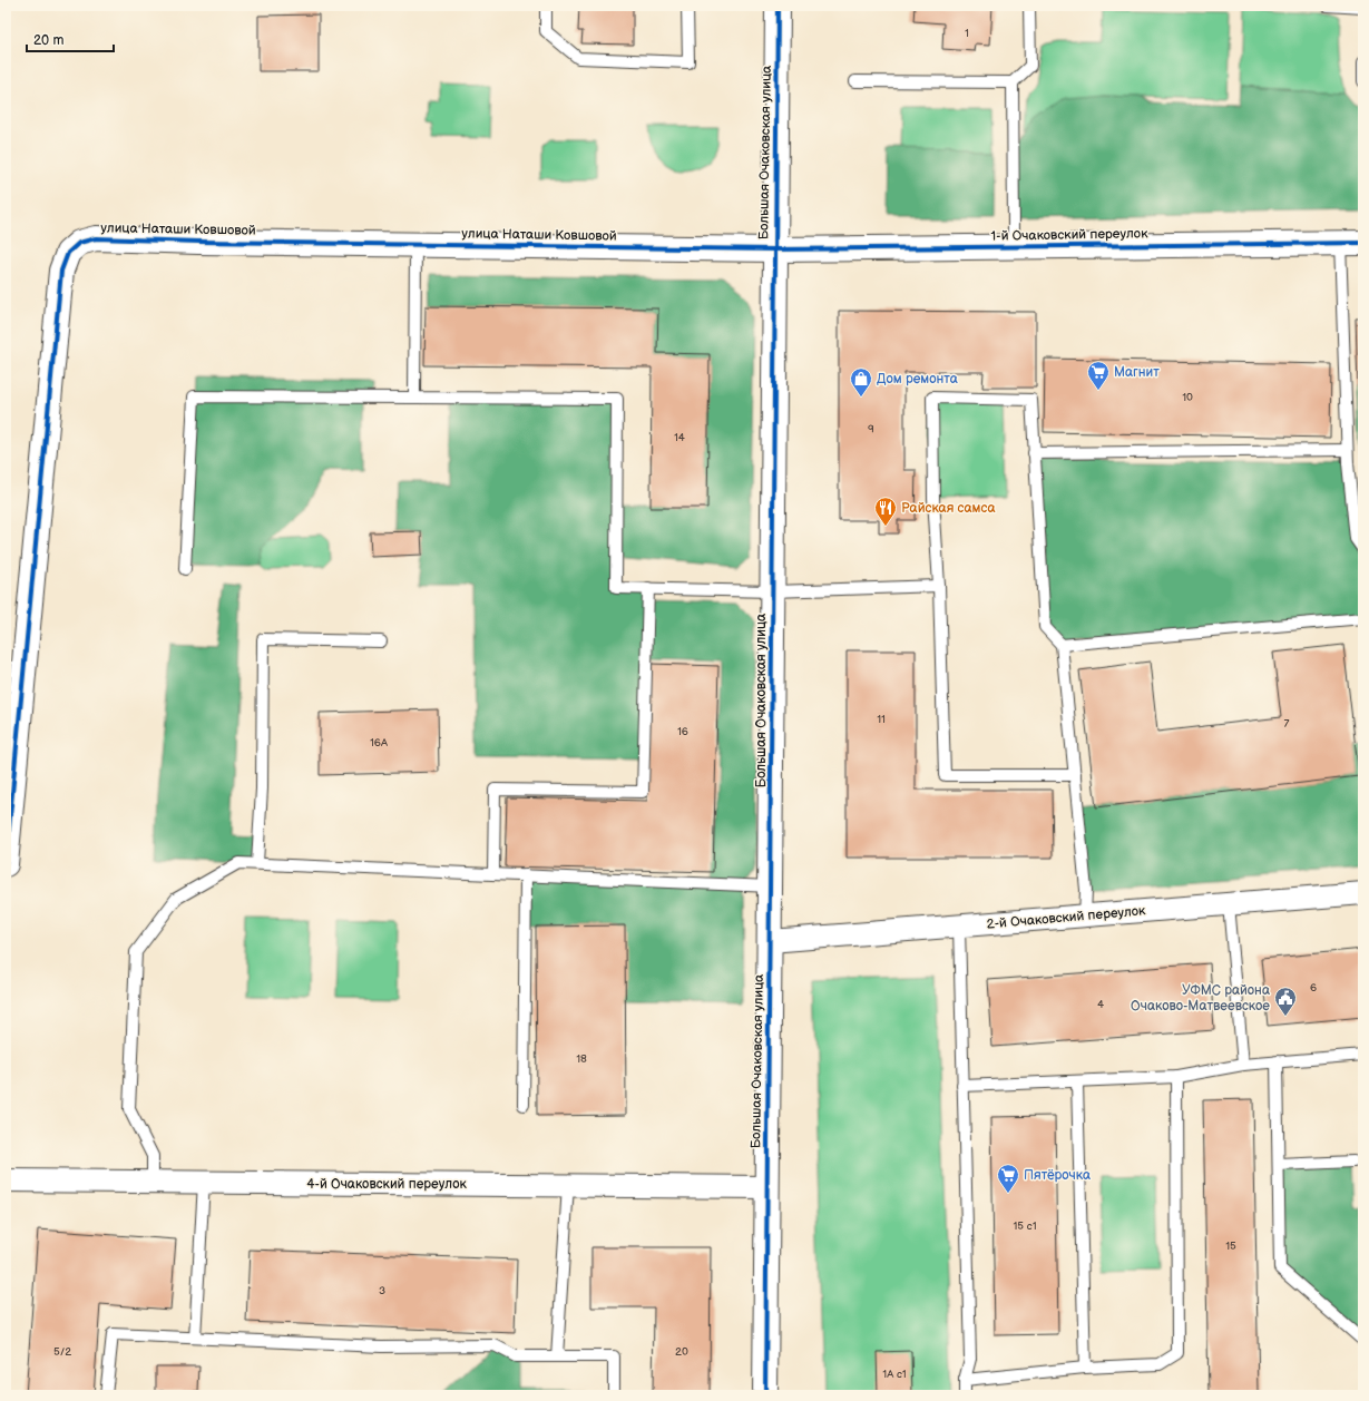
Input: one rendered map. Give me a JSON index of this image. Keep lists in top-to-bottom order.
{
  "streets": {
    "street": [
      "Большая Очаковская улица",
      "улица Наташи Ковшовой",
      "1-й Очаковский переулок",
      "2-й Очаковский переулок",
      "4-й Очаковский переулок"
    ]
  },
  "crossings": [
    ["Большая Очаковская улица", "улица Наташи Ковшовой"],
    ["Большая Очаковская улица", "1-й Очаковский переулок"],
    ["Большая Очаковская улица", "2-й Очаковский переулок"],
    ["Большая Очаковская улица", "4-й Очаковский переулок"],
    ["улица Наташи Ковшовой", "1-й Очаковский переулок"]
  ],
  "places": {
    "supermarket": ["Магнит", "Пятёрочка"],
    "shop": ["Дом ремонта"],
    "restaurant": ["Райская самса"],
    "public building": ["УФМС района Очаково-Матвеевское"]
  },
  "house_numbers": [
    "1",
    "10",
    "9",
    "14",
    "11",
    "7",
    "16",
    "16А",
    "6",
    "4",
    "18",
    "15 с1",
    "15",
    "3",
    "5/2",
    "20",
    "1А с1"
  ],
  "scale_bar": "20 m"
}
